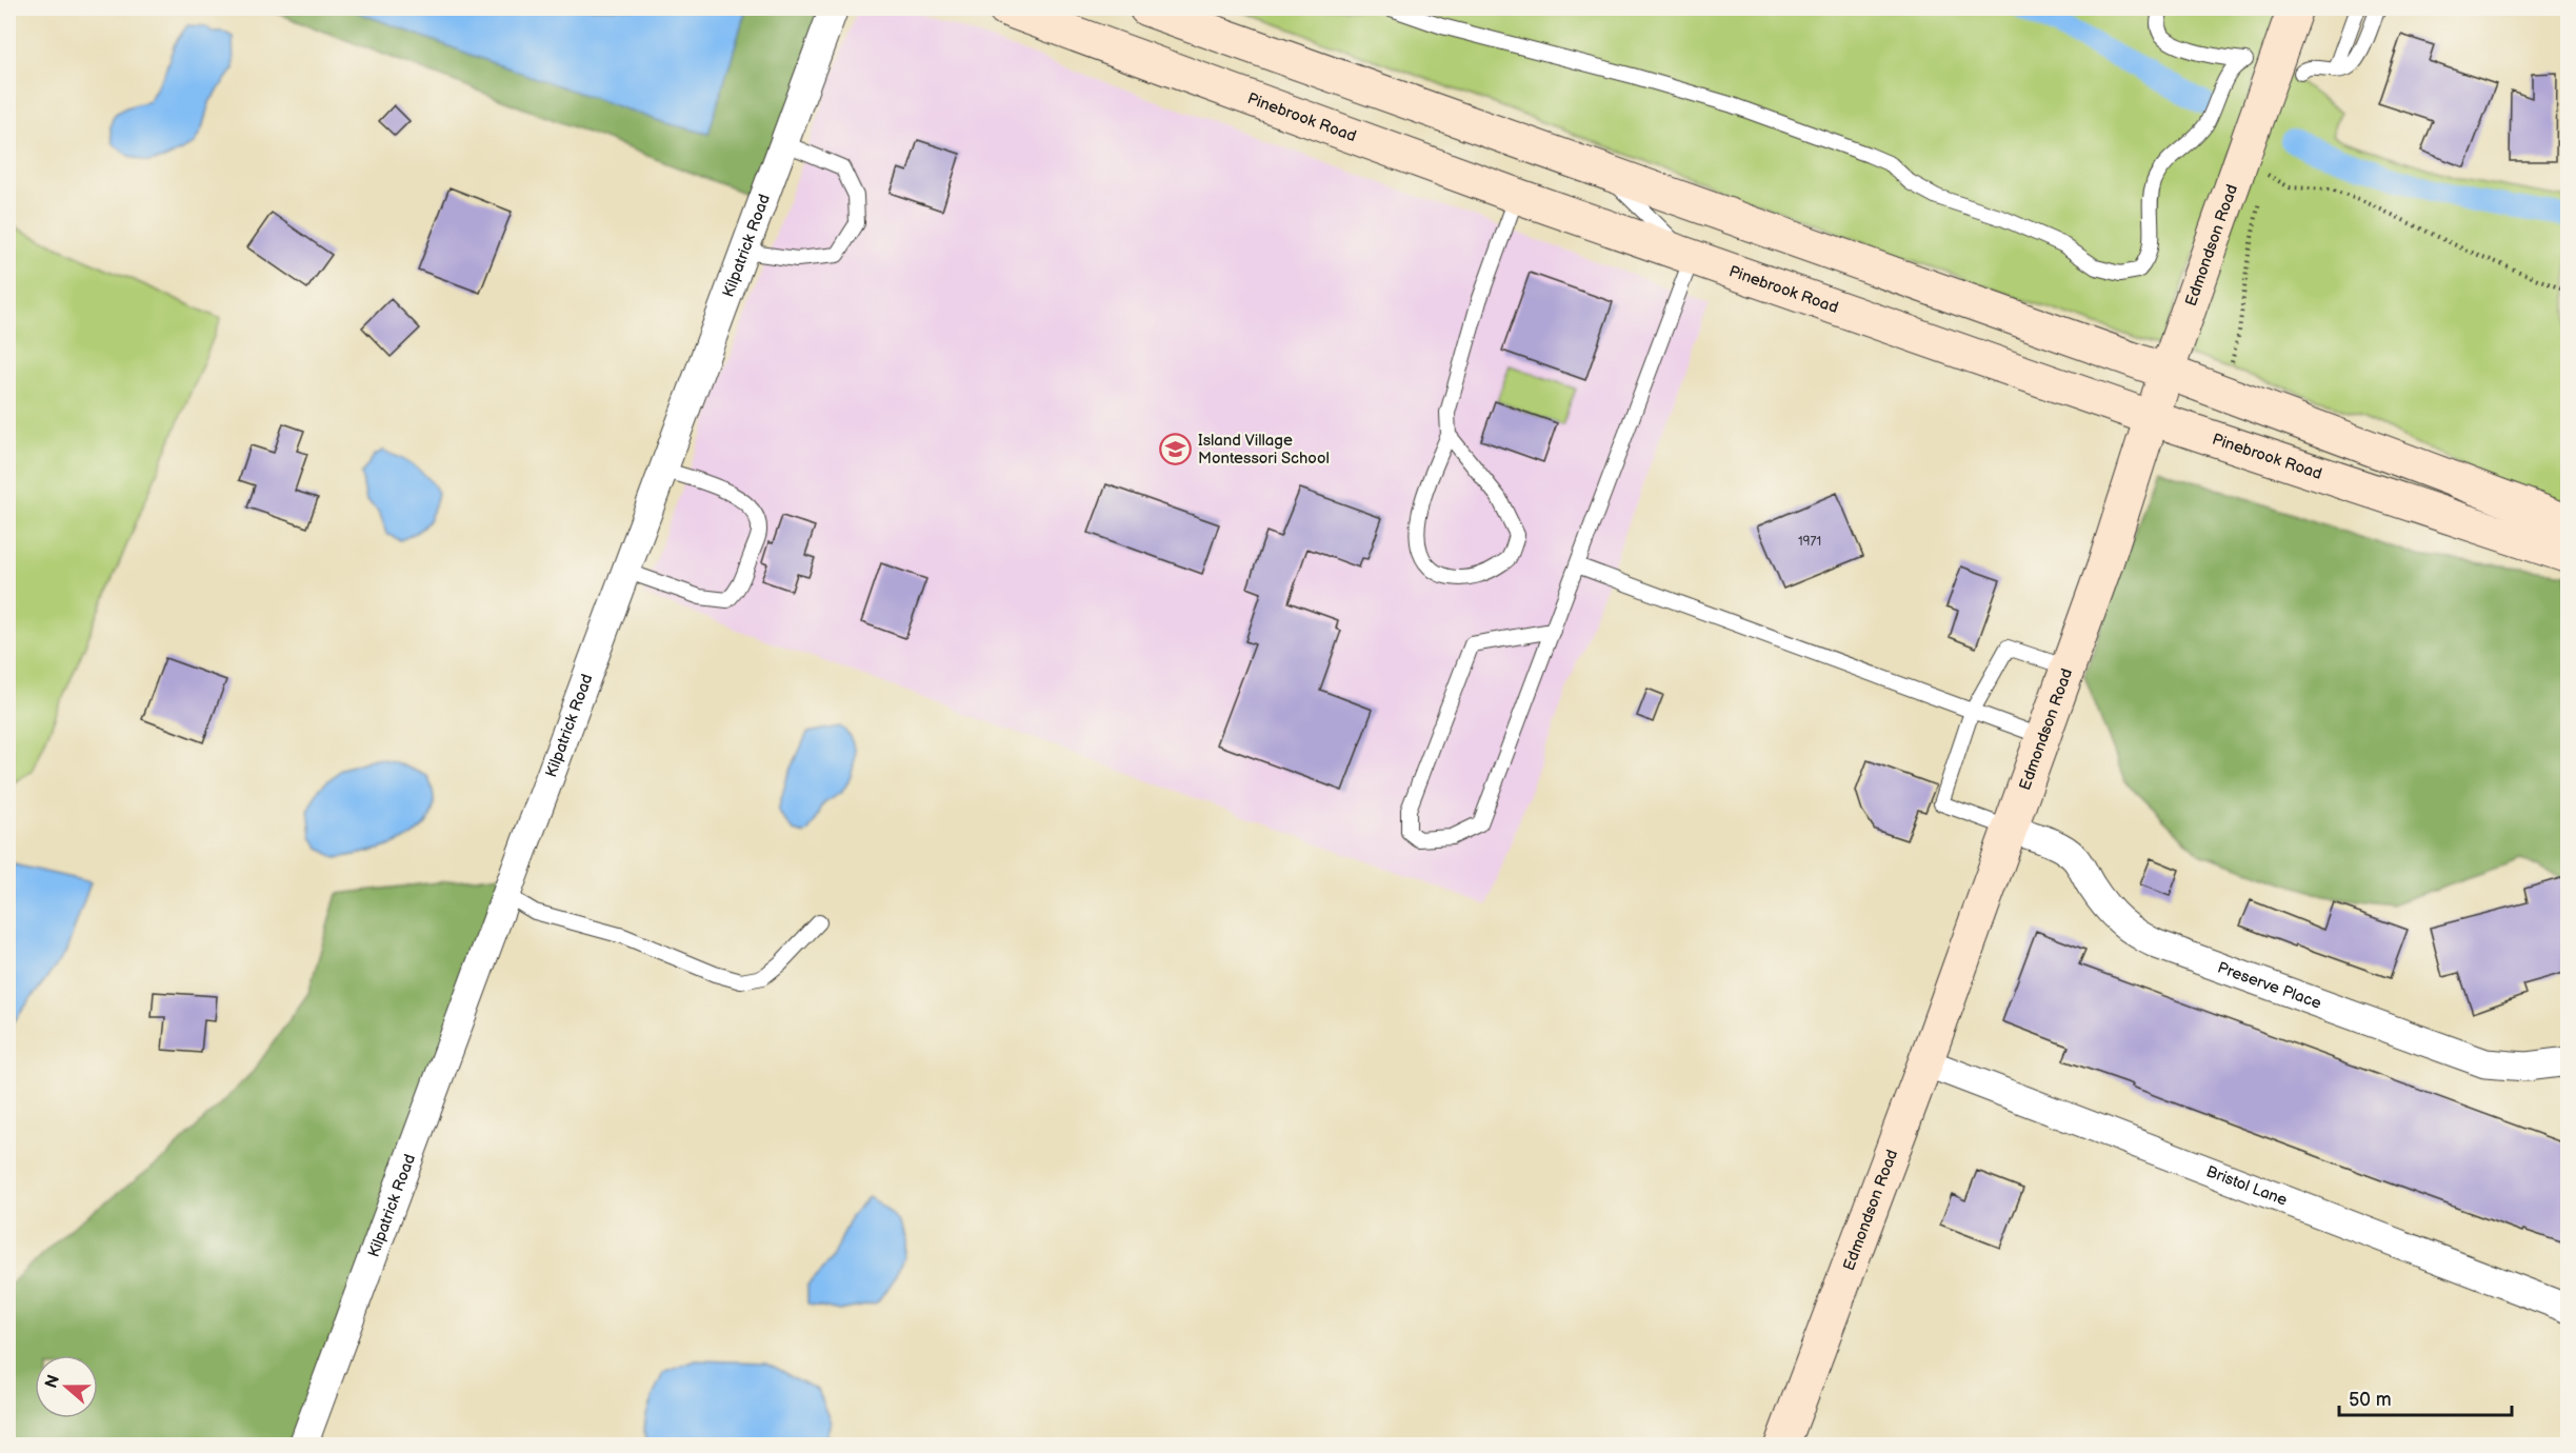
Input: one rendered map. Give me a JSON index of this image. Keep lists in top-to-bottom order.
{
  "streets": {
    "street": [
      "Pinebrook Road",
      "Edmondson Road",
      "Kilpatrick Road",
      "Preserve Place",
      "Bristol Lane"
    ]
  },
  "crossings": [
    ["Pinebrook Road", "Edmondson Road"],
    ["Edmondson Road", "Preserve Place"],
    ["Edmondson Road", "Bristol Lane"]
  ],
  "places": {
    "school or university": ["Island Village Montessori School"]
  },
  "house_numbers": ["1971"],
  "scale_bar": "50 m",
  "north": "left"
}
